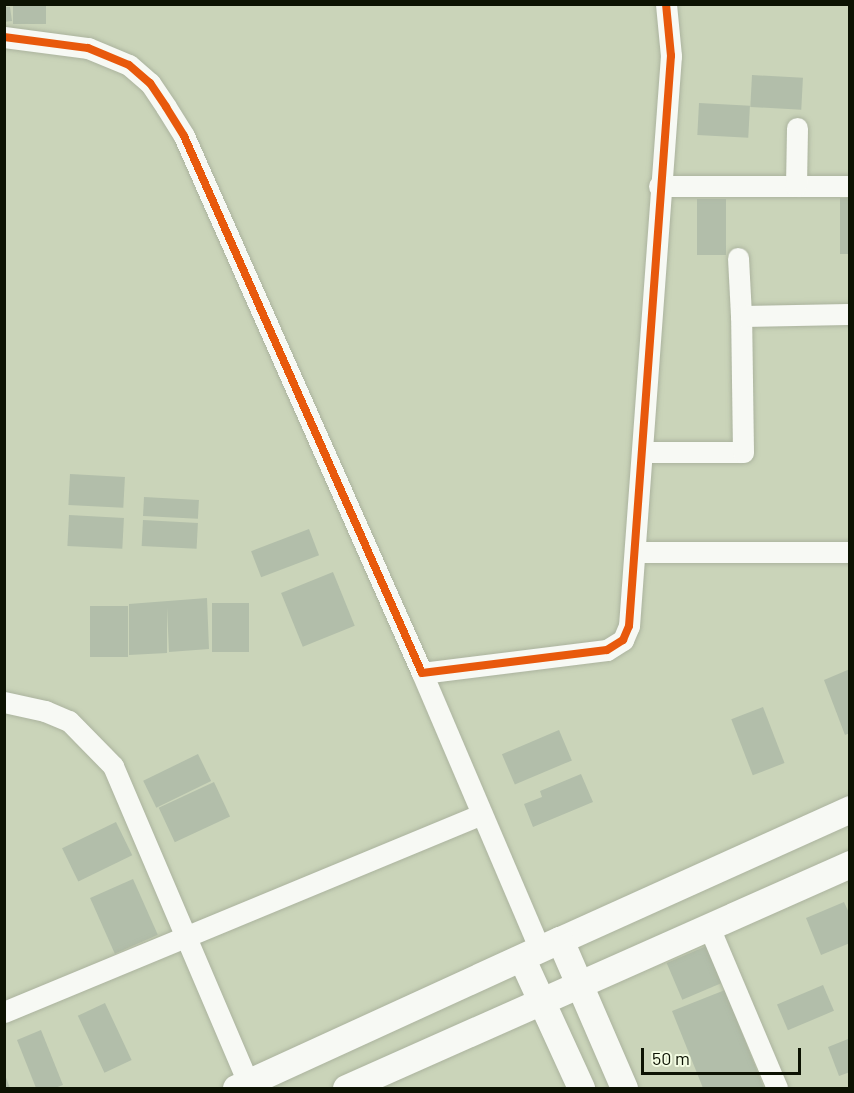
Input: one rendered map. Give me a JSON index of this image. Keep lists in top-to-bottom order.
{
  "scale_bar": "50 m"
}
